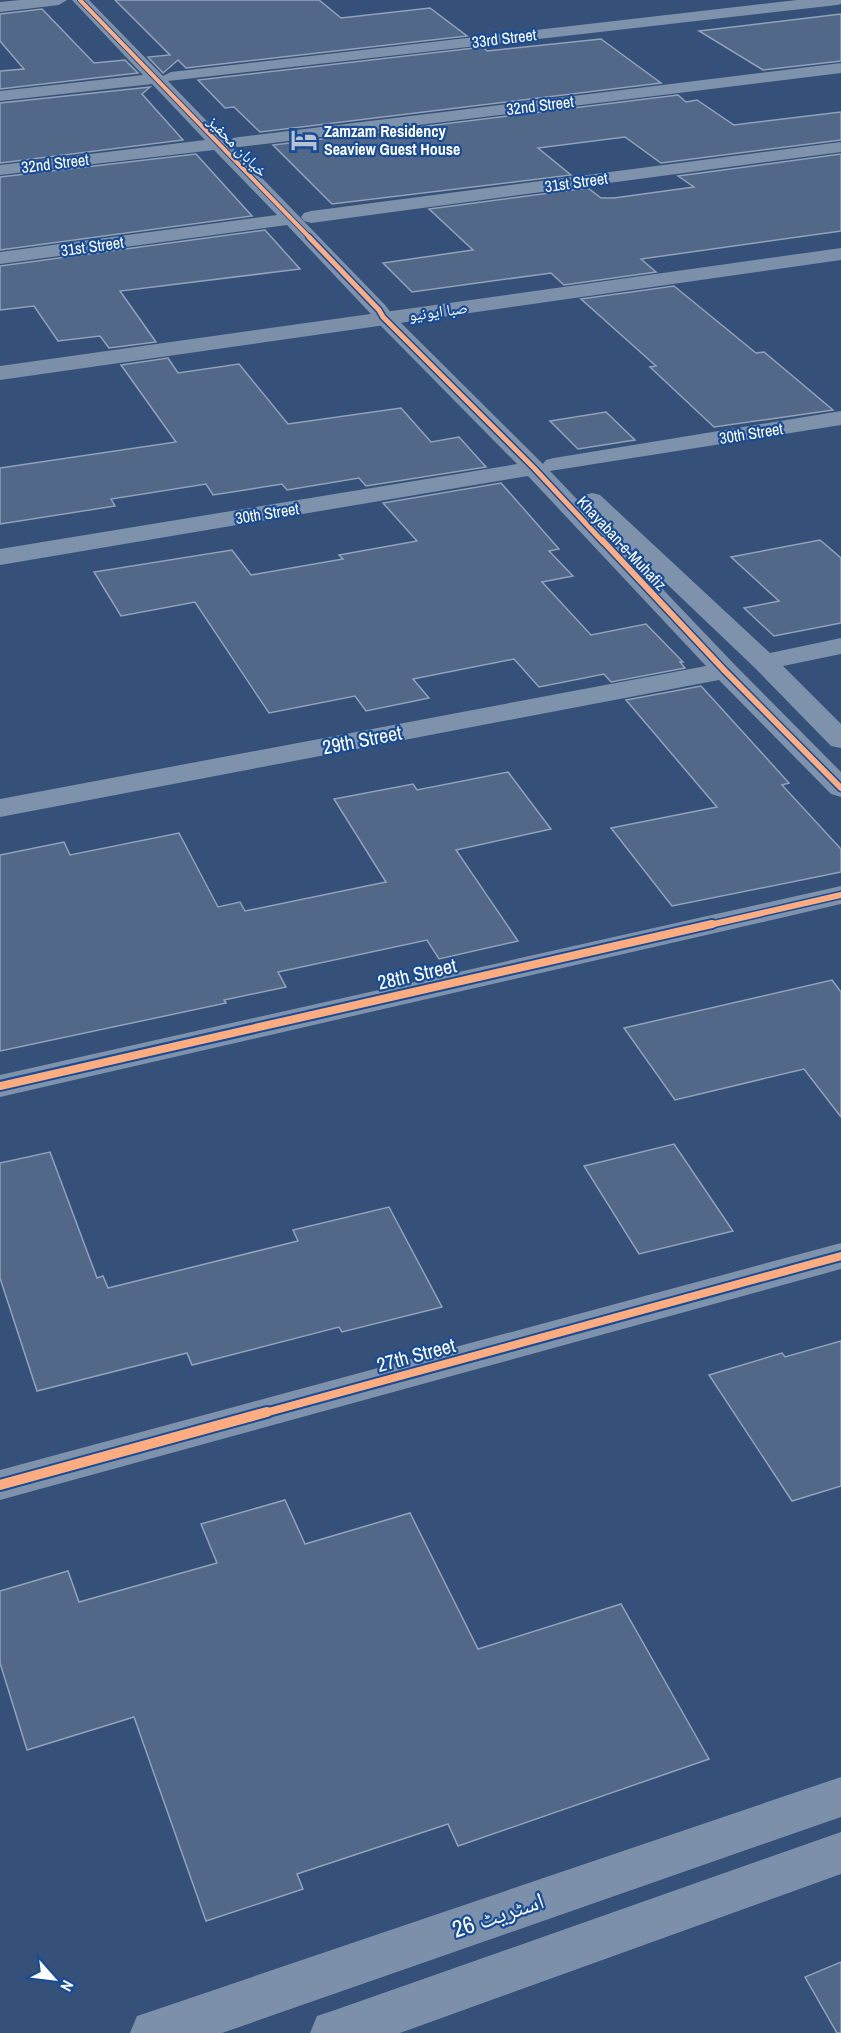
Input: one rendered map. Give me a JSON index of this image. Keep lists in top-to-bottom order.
{
  "streets": {
    "main road": ["صبا ایونیو", "اسٹریٹ 26"],
    "street": [
      "33rd Street",
      "32nd Street",
      "خیابان محفیز",
      "31st Street",
      "30th Street",
      "Khayaban-e-Muhafiz",
      "29th Street",
      "28th Street",
      "27th Street"
    ]
  },
  "crossings": [
    ["33rd Street", "Khayaban-e-Muhafiz"],
    ["32nd Street", "خیابان محفیز"],
    ["32nd Street", "Khayaban-e-Muhafiz"],
    ["خیابان محفیز", "31st Street"],
    ["خیابان محفیز", "Khayaban-e-Muhafiz"],
    ["31st Street", "Khayaban-e-Muhafiz"],
    ["صبا ایونیو", "Khayaban-e-Muhafiz"],
    ["30th Street", "Khayaban-e-Muhafiz"],
    ["Khayaban-e-Muhafiz", "29th Street"]
  ],
  "places": {
    "hotel": ["Zamzam Residency Seaview Guest House"]
  },
  "north": "bottom right"
}
